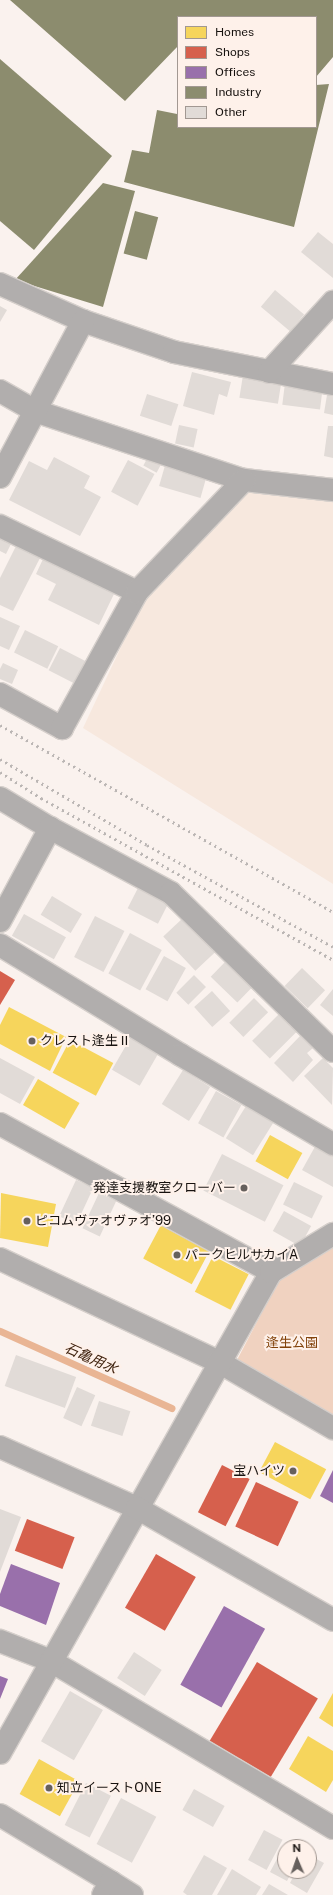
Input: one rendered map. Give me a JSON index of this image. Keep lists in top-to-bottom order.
{
  "water": ["石亀用水"],
  "parks": ["逢生公園"],
  "places": [
    "クレスト逢生Ⅱ",
    "発達支援教室クローバー",
    "ピコムヴァオヴァオ’99",
    "パークヒルサカイA",
    "宝ハイツ",
    "知立イーストONE"
  ],
  "legend": [
    "Homes",
    "Shops",
    "Offices",
    "Industry",
    "Other"
  ],
  "north": "top"
}
